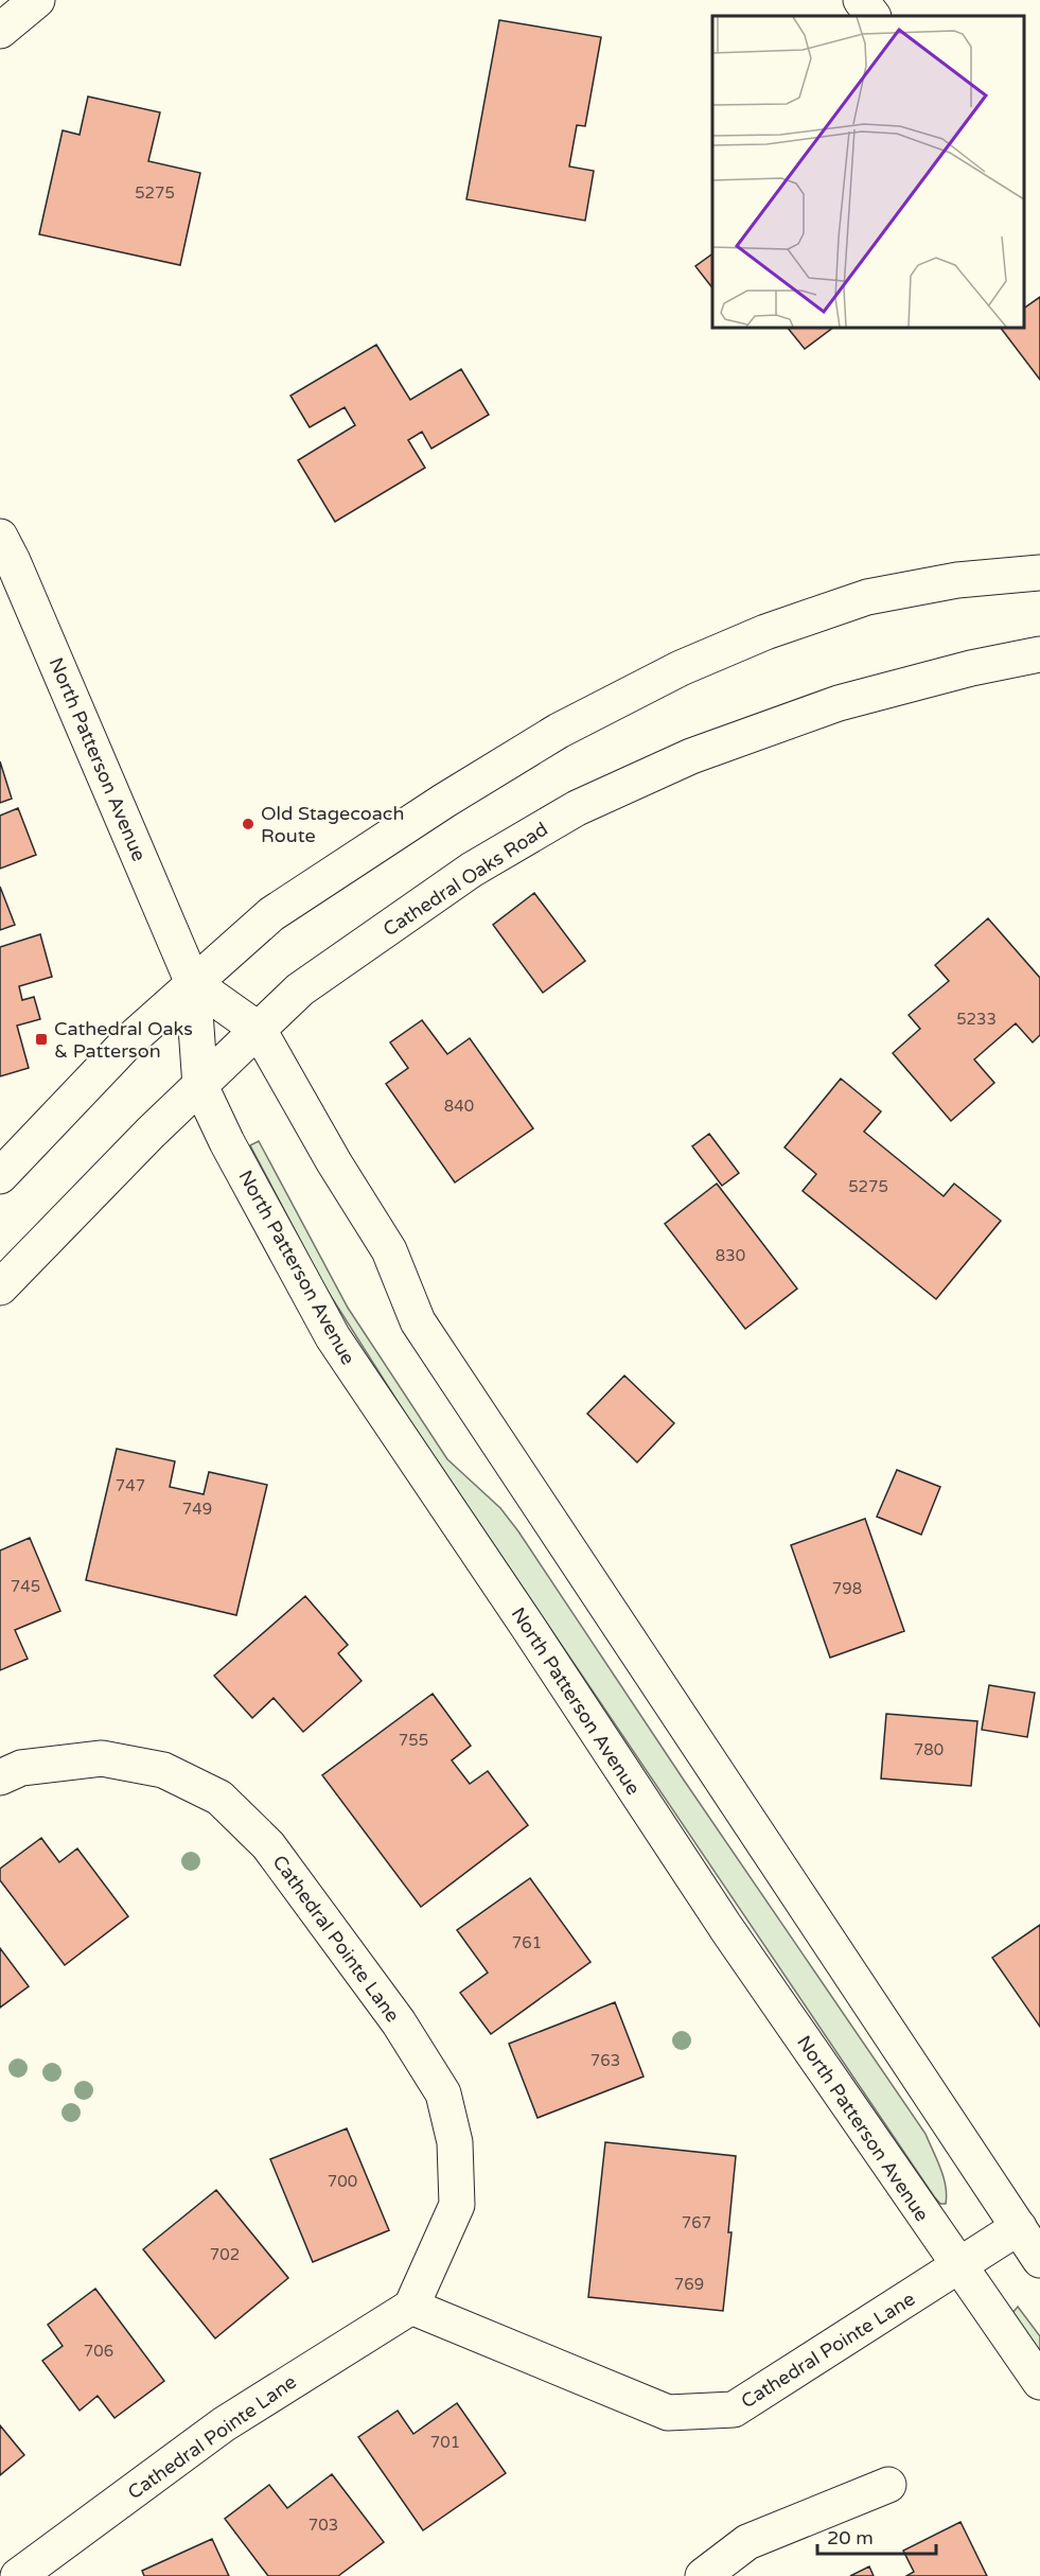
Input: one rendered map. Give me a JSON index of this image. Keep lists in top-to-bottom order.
{
  "streets": {
    "main road": ["North Patterson Avenue", "Cathedral Oaks Road", "Cathedral Pointe Lane"]
  },
  "crossings": [
    ["North Patterson Avenue", "Cathedral Oaks Road"],
    ["North Patterson Avenue", "Cathedral Pointe Lane"]
  ],
  "places": {
    "other": ["Old Stagecoach Route"],
    "transit": ["Cathedral Oaks & Patterson"]
  },
  "house_numbers": [
    "5275",
    "5233",
    "840",
    "5275",
    "830",
    "747",
    "749",
    "745",
    "798",
    "755",
    "780",
    "761",
    "763",
    "700",
    "767",
    "702",
    "769",
    "706",
    "701",
    "703"
  ],
  "scale_bar": "20 m"
}
